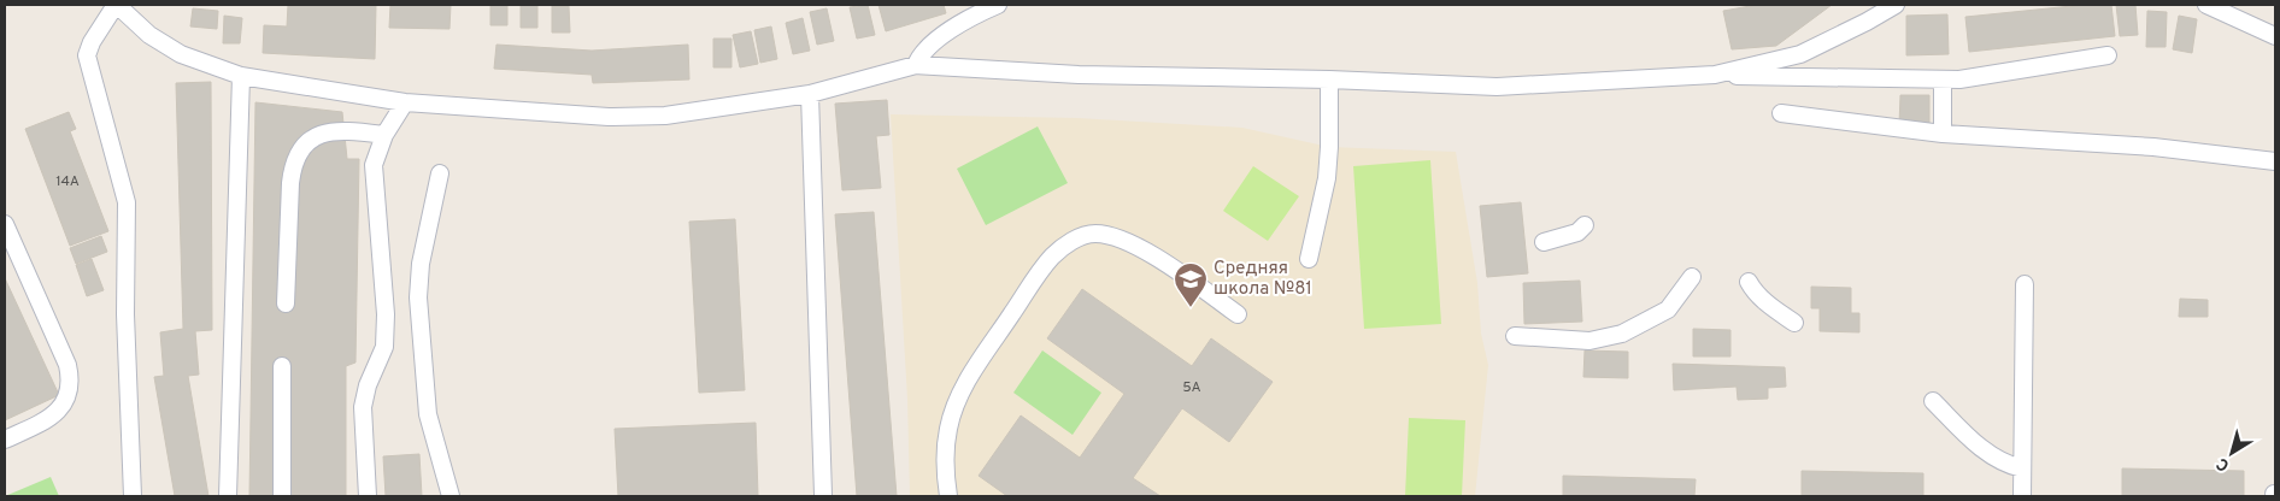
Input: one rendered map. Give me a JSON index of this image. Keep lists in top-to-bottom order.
{
  "places": {
    "school or university": ["Средняя школа №81"]
  },
  "house_numbers": ["14А", "5А"],
  "north": "bottom left"
}
